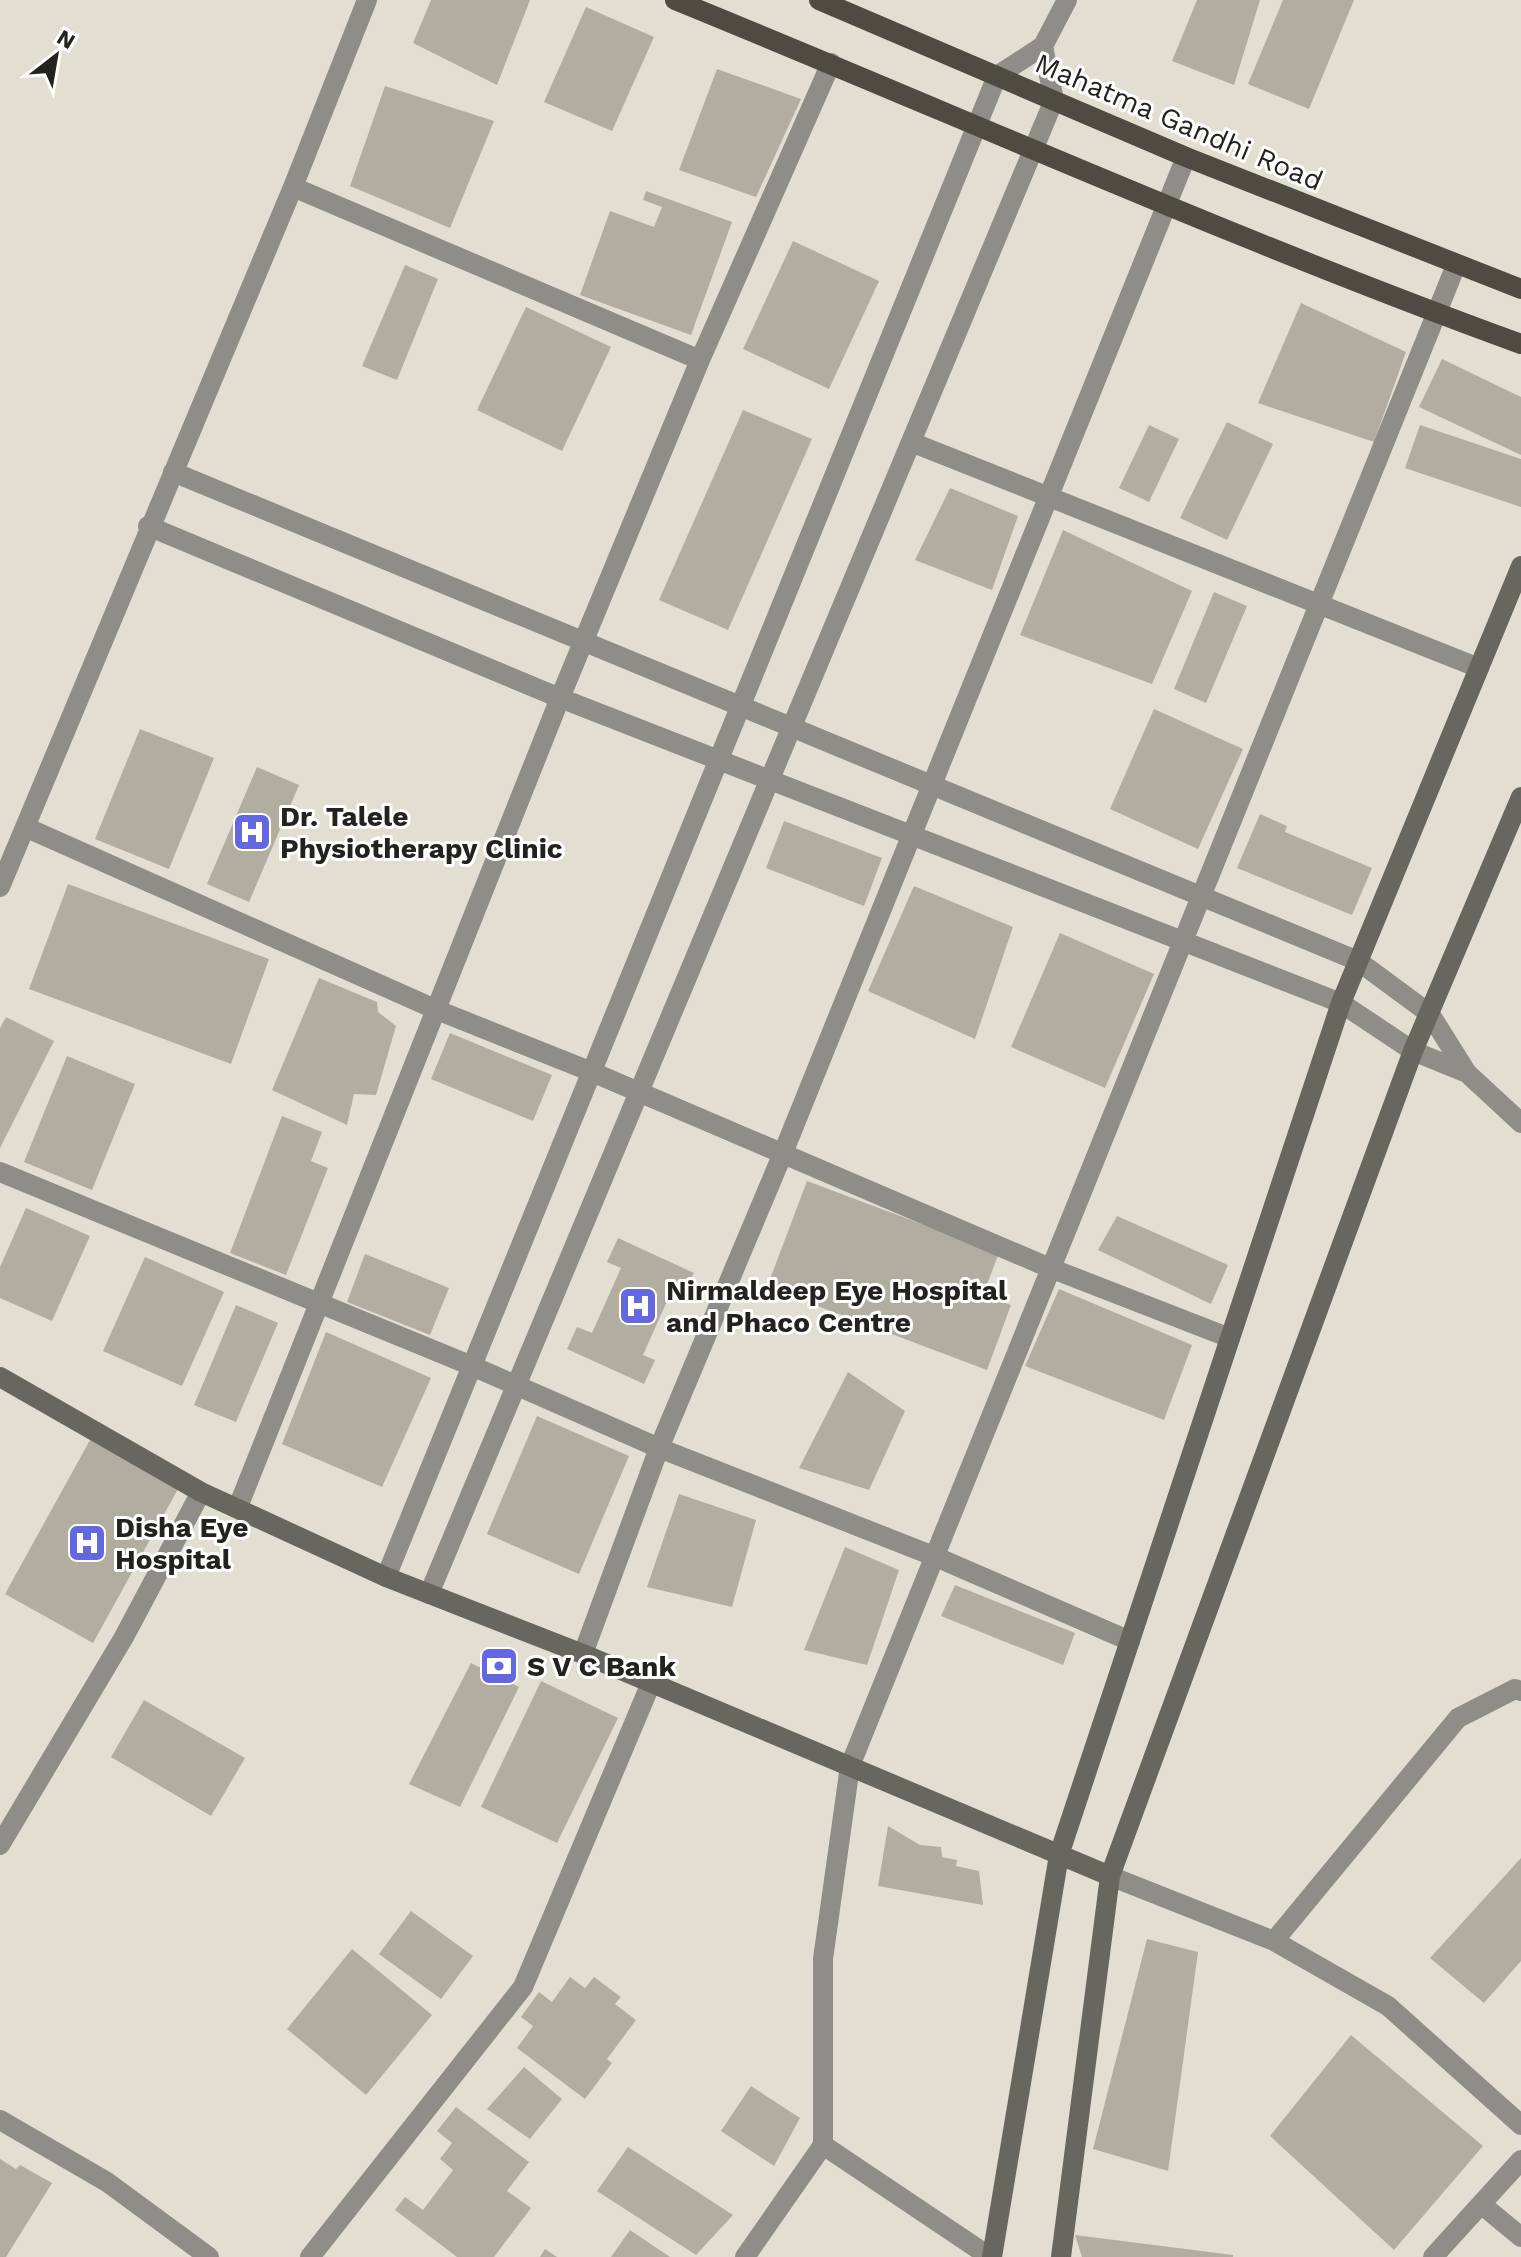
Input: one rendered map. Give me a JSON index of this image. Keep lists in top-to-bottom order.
{
  "streets": {
    "main road": ["Mahatma Gandhi Road"]
  },
  "places": {
    "hospital": ["Dr. Talele Physiotherapy Clinic", "Nirmaldeep Eye Hospital and Phaco Centre", "Disha Eye Hospital"],
    "bank": ["S V C Bank"]
  },
  "north": "top right"
}
